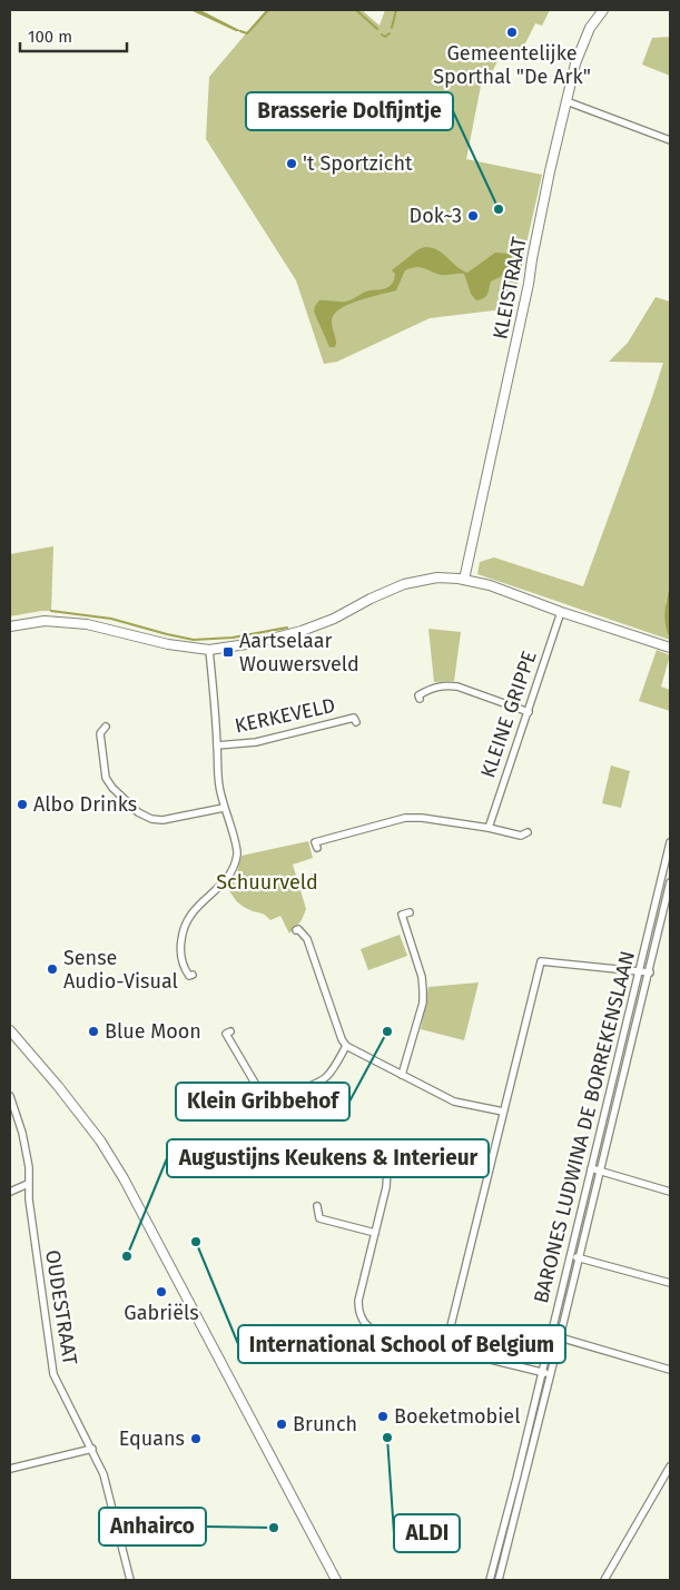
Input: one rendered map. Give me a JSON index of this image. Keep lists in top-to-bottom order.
{
  "streets": {
    "street": [
      "KLEISTRAAT",
      "KLEINE GRIPPE",
      "KERKEVELD",
      "BARONES LUDWINA DE BORREKENSLAAN",
      "OUDESTRAAT"
    ]
  },
  "parks": ["Schuurveld"],
  "places": {
    "other": [
      "Gemeentelijke Sporthal \"De Ark\"",
      "'t Sportzicht",
      "Brasserie Dolfijntje",
      "Dok~3",
      "Albo Drinks",
      "Sense Audio-Visual",
      "Blue Moon",
      "Klein Gribbehof",
      "International School of Belgium",
      "Augustijns Keukens & Interieur",
      "Gabriëls",
      "Boeketmobiel",
      "Brunch",
      "ALDI",
      "Equans",
      "Anhairco"
    ],
    "transit": ["Aartselaar Wouwersveld"]
  },
  "scale_bar": "100 m"
}
